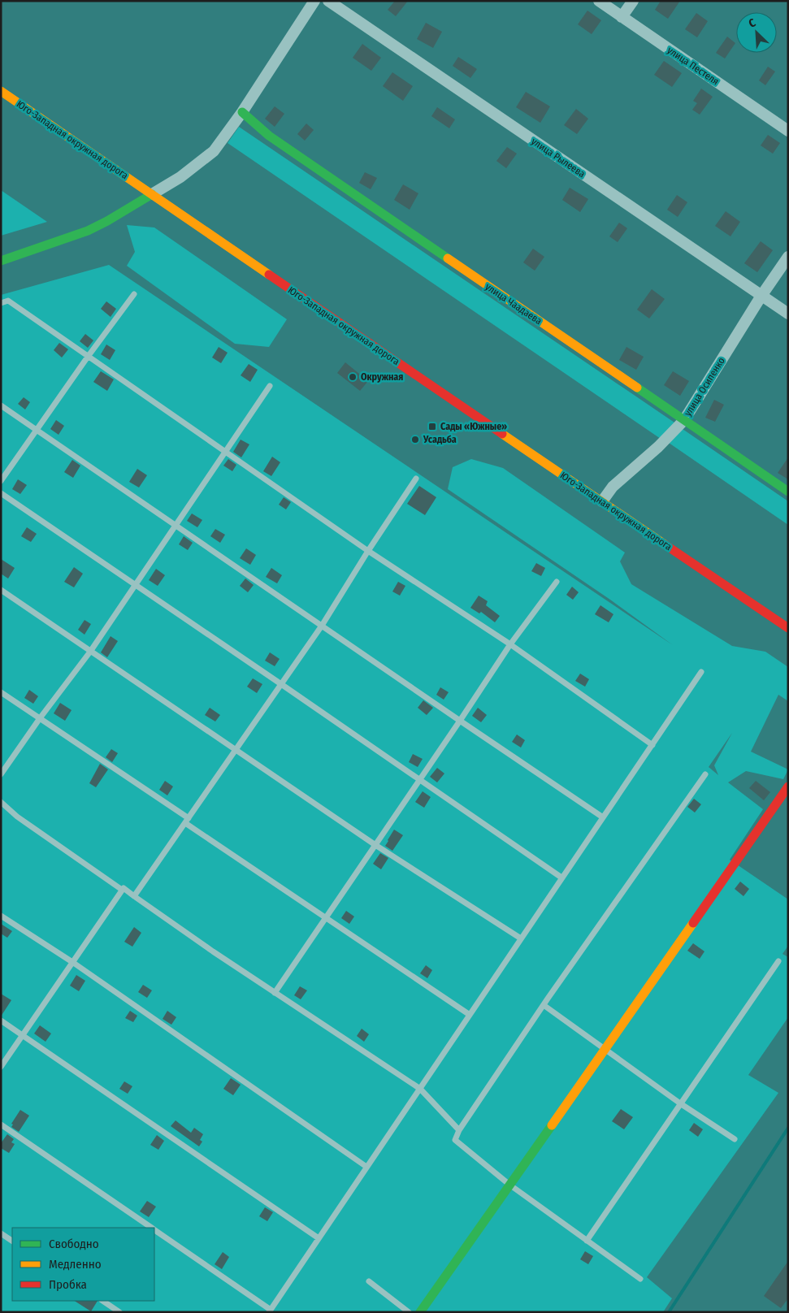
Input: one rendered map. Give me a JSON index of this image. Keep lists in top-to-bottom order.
{
  "streets": {
    "main road": ["Юго-Западная окружная дорога", "улица Чаадаева"],
    "street": ["улица Пестеля", "улица Рылеева", "улица Осипенко"]
  },
  "crossings": [
    ["Юго-Западная окружная дорога", "улица Осипенко"],
    ["улица Рылеева", "улица Осипенко"],
    ["улица Чаадаева", "улица Осипенко"]
  ],
  "places": {
    "other": ["Окружная", "Усадьба"],
    "transit": ["Сады «Южные»"]
  },
  "legend": ["Свободно", "Медленно", "Пробка"],
  "north": "top left"
}
